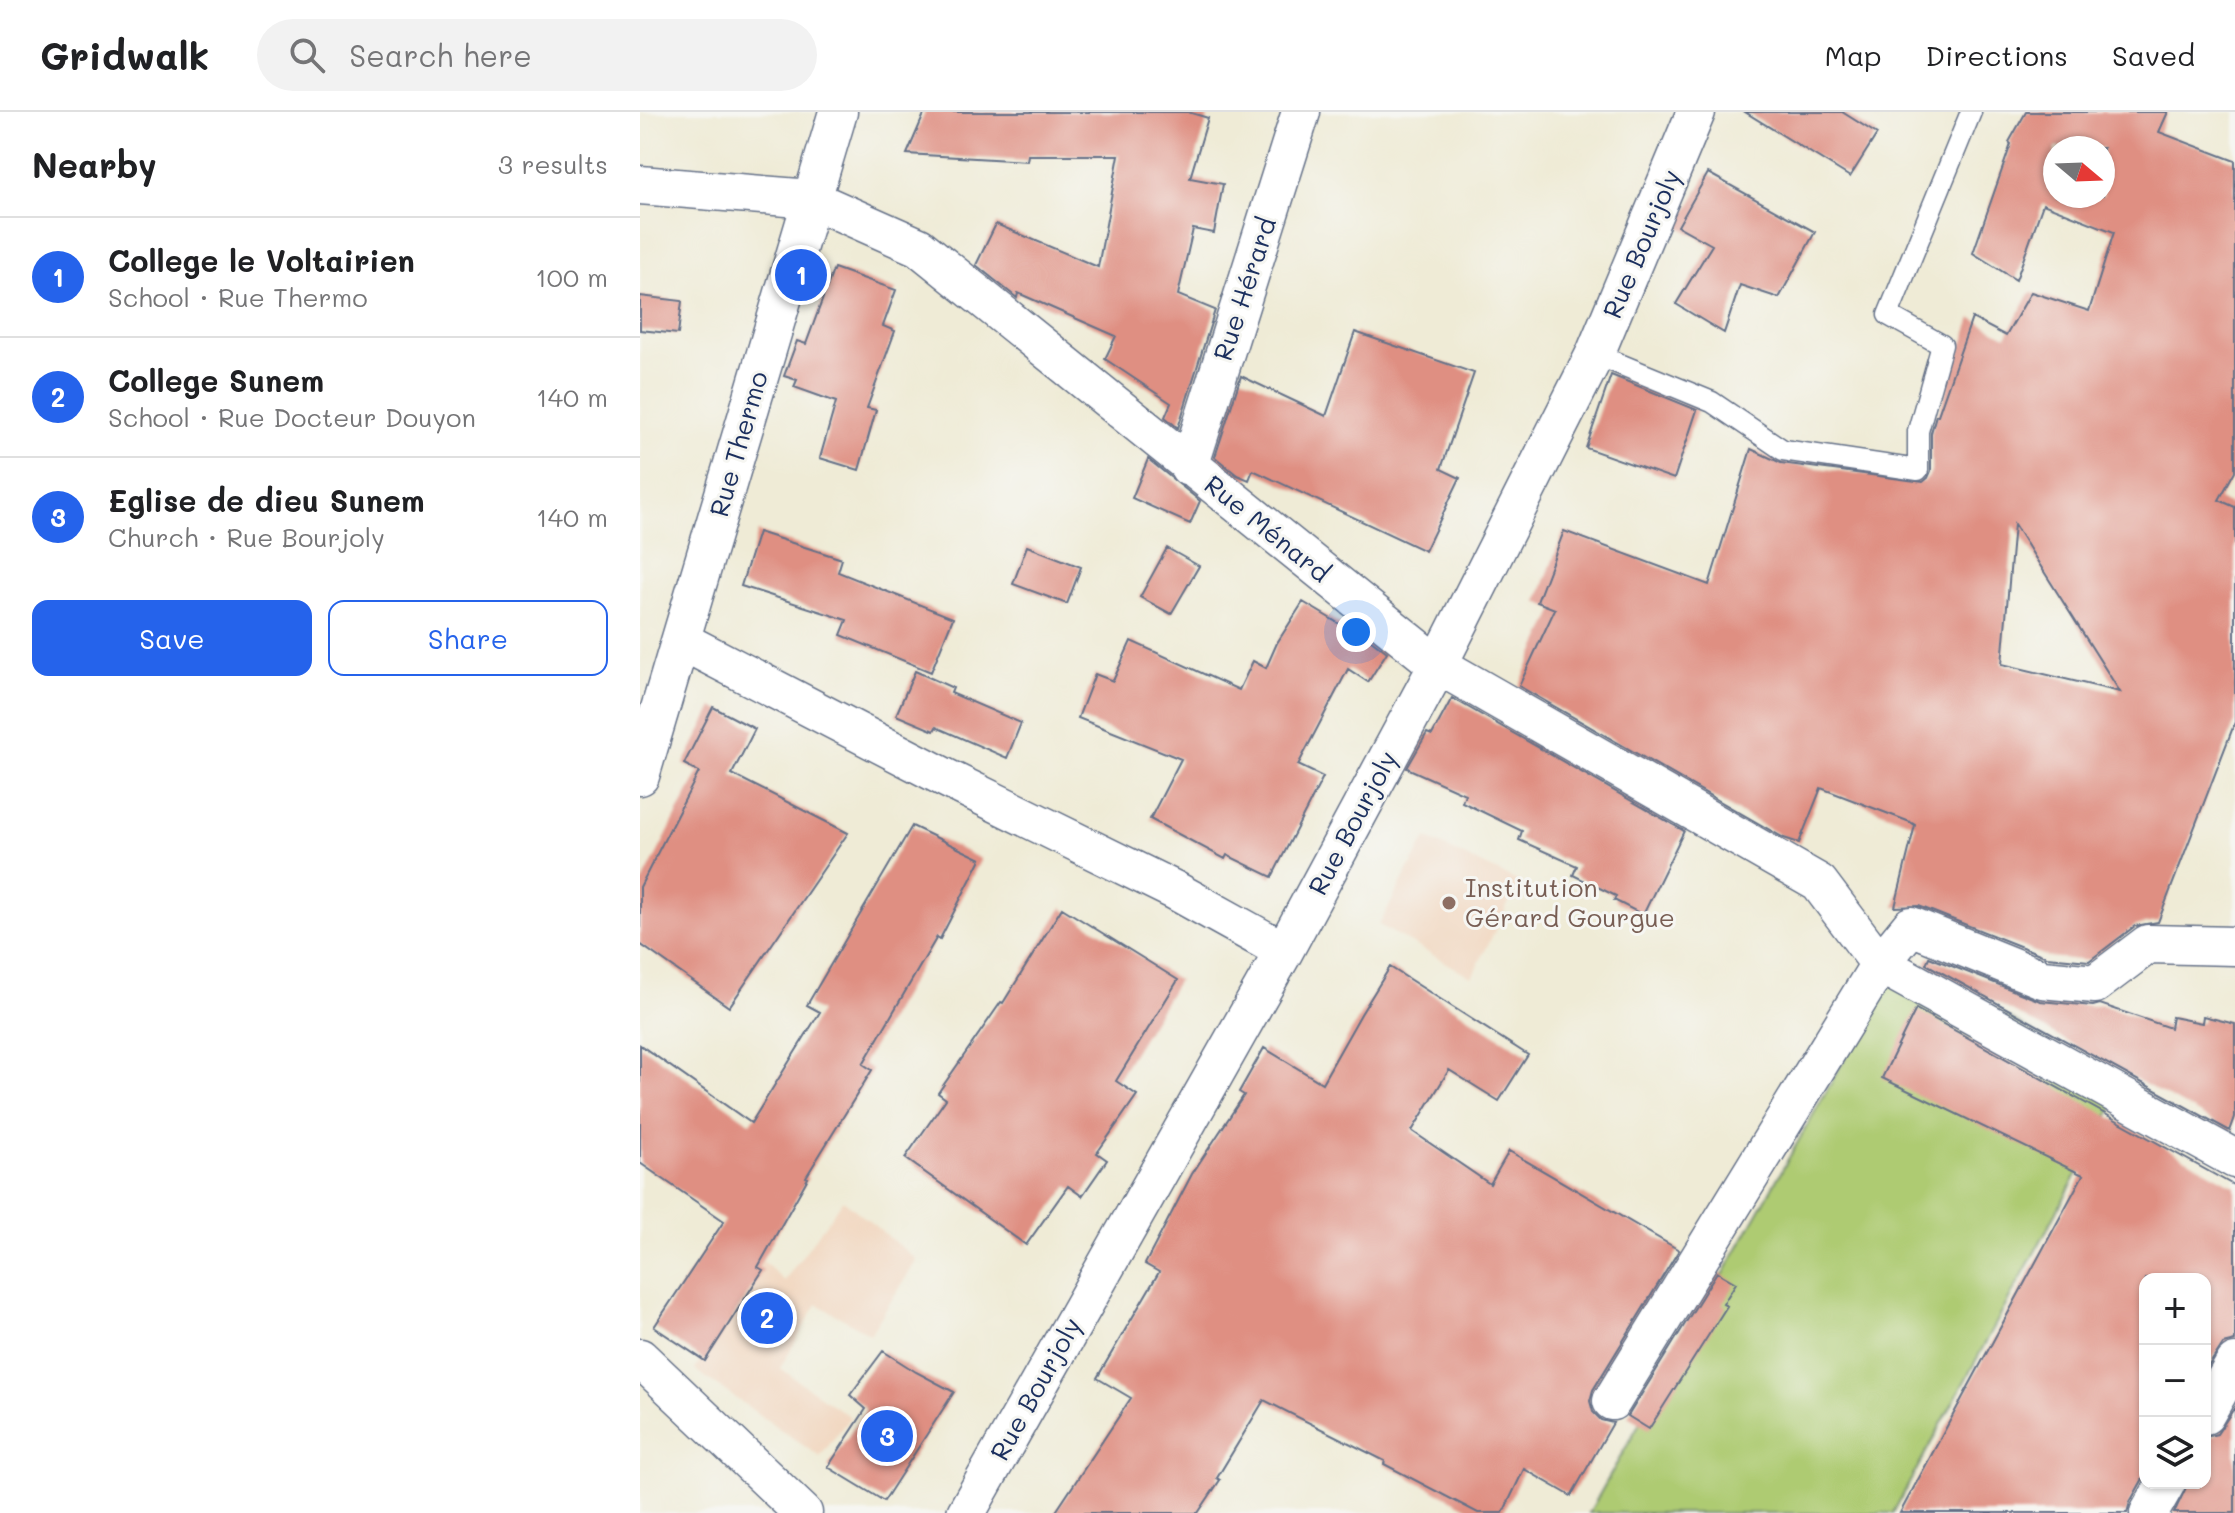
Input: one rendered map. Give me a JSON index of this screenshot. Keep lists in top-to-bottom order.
{
  "streets": {
    "street": [
      "Rue Bourjoly",
      "Rue Hérard",
      "Rue Thermo",
      "Rue Ménard"
    ]
  },
  "crossings": [
    ["Rue Bourjoly", "Rue Ménard"],
    ["Rue Hérard", "Rue Ménard"],
    ["Rue Thermo", "Rue Ménard"]
  ],
  "places": ["Institution Gérard Gourgue"],
  "north": "right",
  "page": {
    "header": "Gridwalk",
    "search": "Search here",
    "nav": ["Map", "Directions", "Saved"],
    "heading": ["Nearby", "3 results"],
    "list": [
      {
        "mark": "1",
        "name": "College le Voltairien",
        "note": "School · Rue Thermo",
        "value": "100 m"
      },
      {
        "mark": "2",
        "name": "College Sunem",
        "note": "School · Rue Docteur Douyon",
        "value": "140 m"
      },
      {
        "mark": "3",
        "name": "Eglise de dieu Sunem",
        "note": "Church · Rue Bourjoly",
        "value": "140 m"
      }
    ],
    "pins": ["1", "2", "3"],
    "buttons": ["Save", "Share"],
    "map_buttons": ["+", "−"]
  }
}
